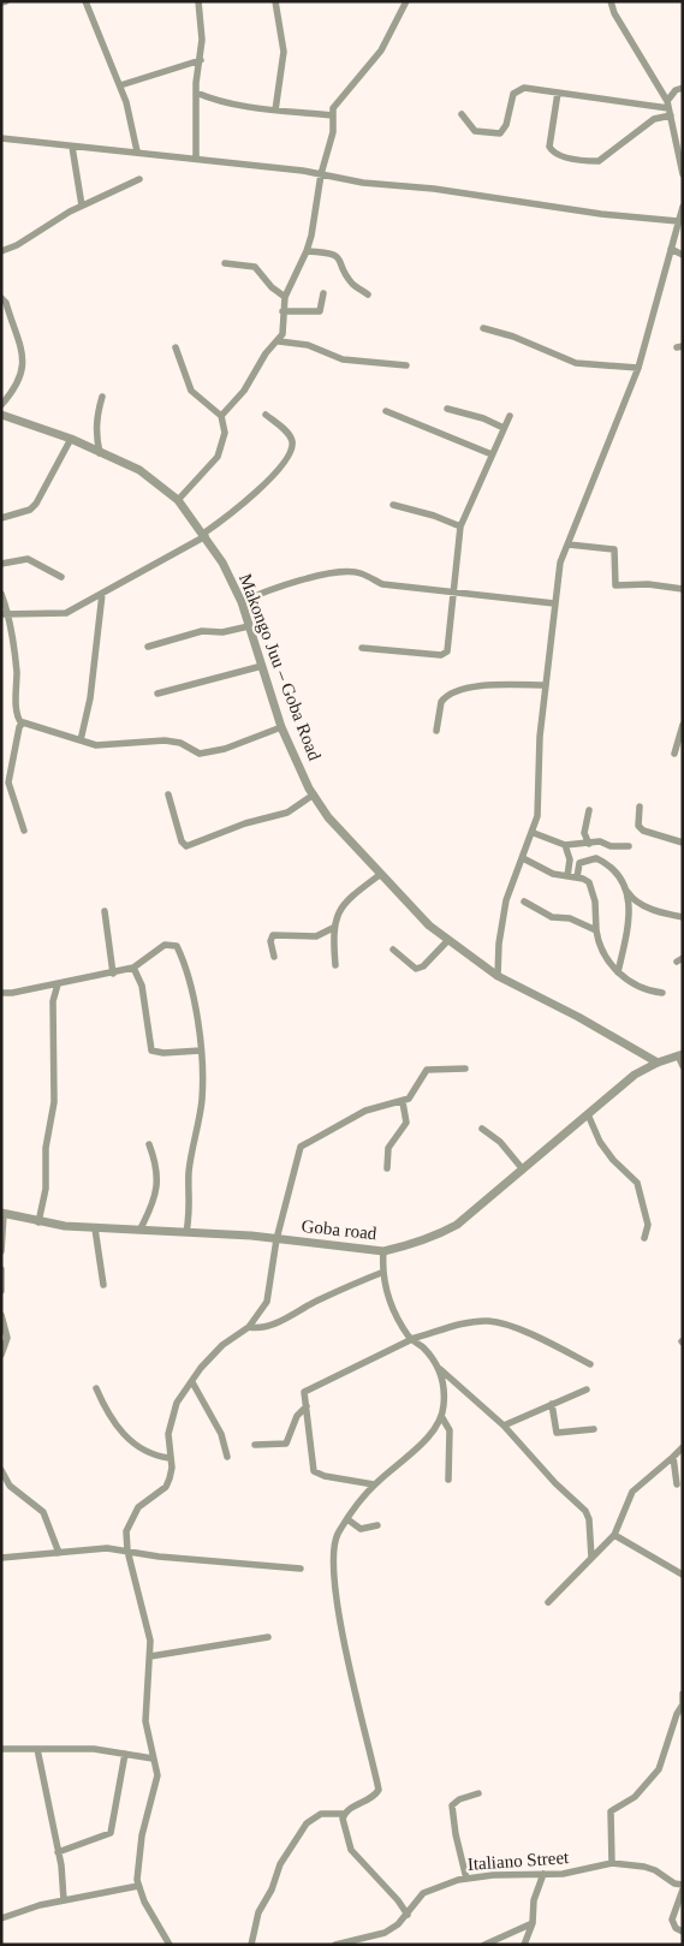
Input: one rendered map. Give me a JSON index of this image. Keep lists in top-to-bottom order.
{
  "streets": {
    "street": ["Makongo Juu – Goba Road", "Goba road", "Italiano Street"]
  },
  "crossings": [
    ["Makongo Juu – Goba Road", "Goba road"]
  ]
}
